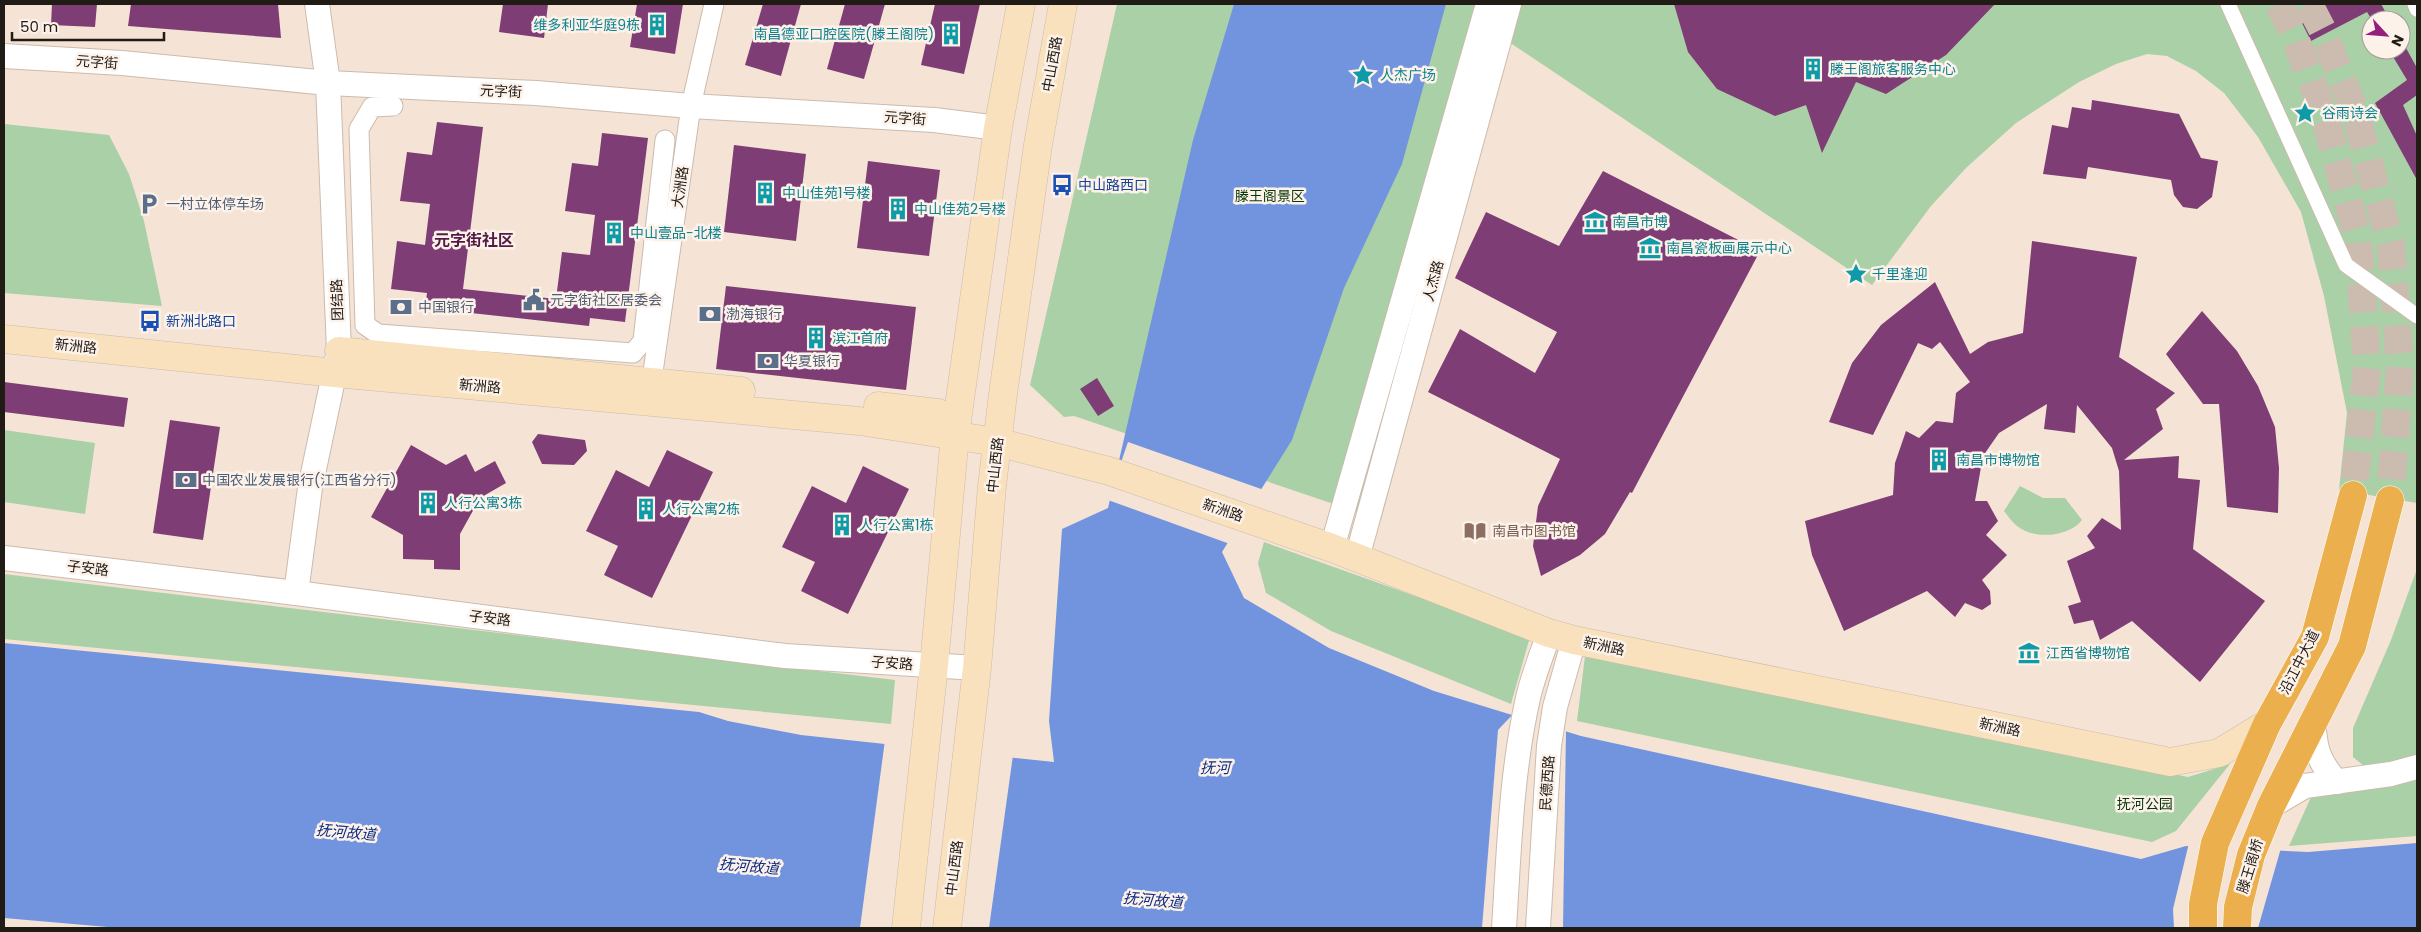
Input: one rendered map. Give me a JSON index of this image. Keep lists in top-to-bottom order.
{
  "streets": {
    "highway": ["沿江中大道", "滕王阁桥"],
    "main road": ["中山西路", "新洲路"],
    "street": [
      "元字街",
      "大洲路",
      "人杰路",
      "团结路",
      "子安路",
      "民德西路"
    ]
  },
  "crossings": [
    ["元字街", "大洲路"],
    ["元字街", "团结路"],
    ["中山西路", "新洲路"],
    ["中山西路", "子安路"],
    ["大洲路", "新洲路"],
    ["人杰路", "新洲路"],
    ["团结路", "新洲路"],
    ["团结路", "子安路"],
    ["新洲路", "沿江中大道"],
    ["新洲路", "民德西路"]
  ],
  "districts": ["元字街社区"],
  "water": ["抚河", "抚河故道"],
  "parks": ["滕王阁景区", "抚河公园"],
  "places": {
    "building": [
      "维多利亚华庭9栋",
      "南昌德亚口腔医院(滕王阁院)",
      "滕王阁旅客服务中心",
      "中山佳苑1号楼",
      "中山佳苑2号楼",
      "中山壹品-北楼",
      "滨江首府",
      "南昌市博物馆",
      "人行公寓3栋",
      "人行公寓2栋",
      "人行公寓1栋"
    ],
    "place": ["人杰广场", "谷雨诗会", "千里逢迎"],
    "bus stop": ["中山路西口", "新洲北路口"],
    "parking": ["一村立体停车场"],
    "museum": ["南昌市博", "南昌瓷板画展示中心", "江西省博物馆"],
    "public building": ["元字街社区居委会"],
    "bank": [
      "中国银行",
      "渤海银行",
      "华夏银行",
      "中国农业发展银行(江西省分行)"
    ],
    "library": ["南昌市图书馆"]
  },
  "scale_bar": "50 m",
  "north": "bottom right"
}
